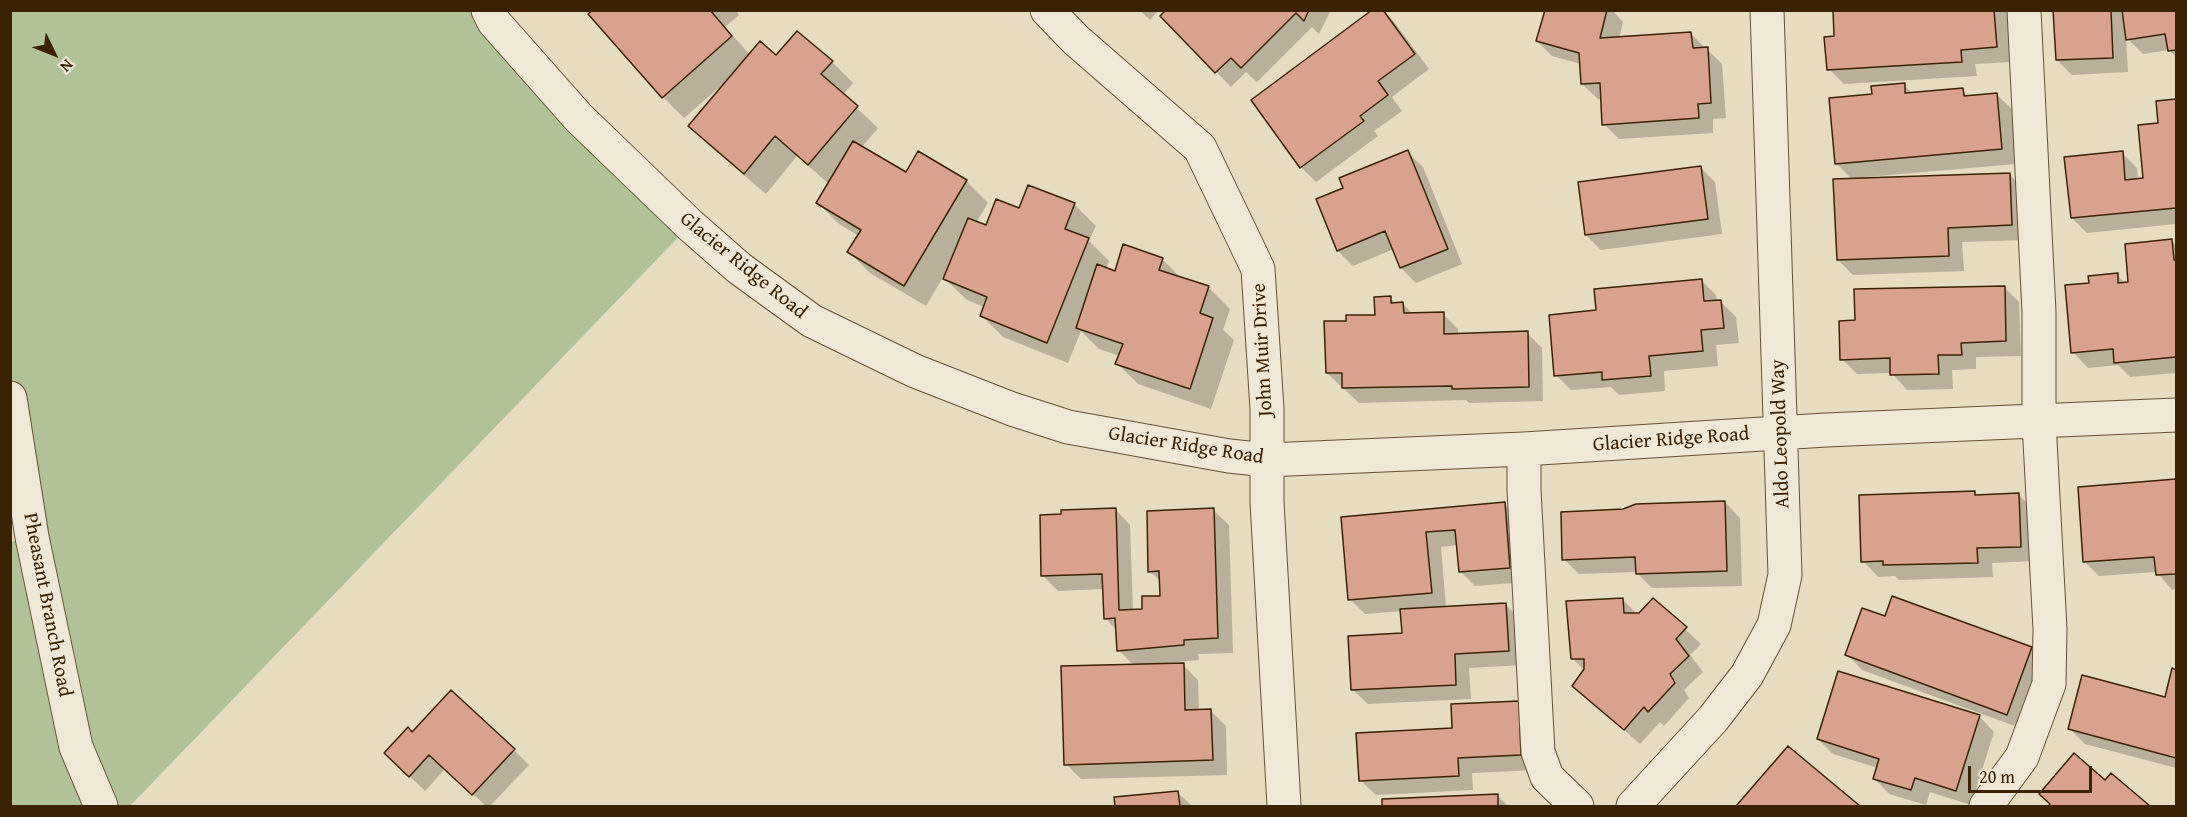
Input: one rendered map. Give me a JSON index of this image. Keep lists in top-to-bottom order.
{
  "streets": {
    "street": [
      "Glacier Ridge Road",
      "John Muir Drive",
      "Aldo Leopold Way",
      "Pheasant Branch Road"
    ]
  },
  "crossings": [
    ["Glacier Ridge Road", "John Muir Drive"],
    ["Glacier Ridge Road", "Aldo Leopold Way"]
  ],
  "scale_bar": "20 m",
  "north": "bottom right"
}
